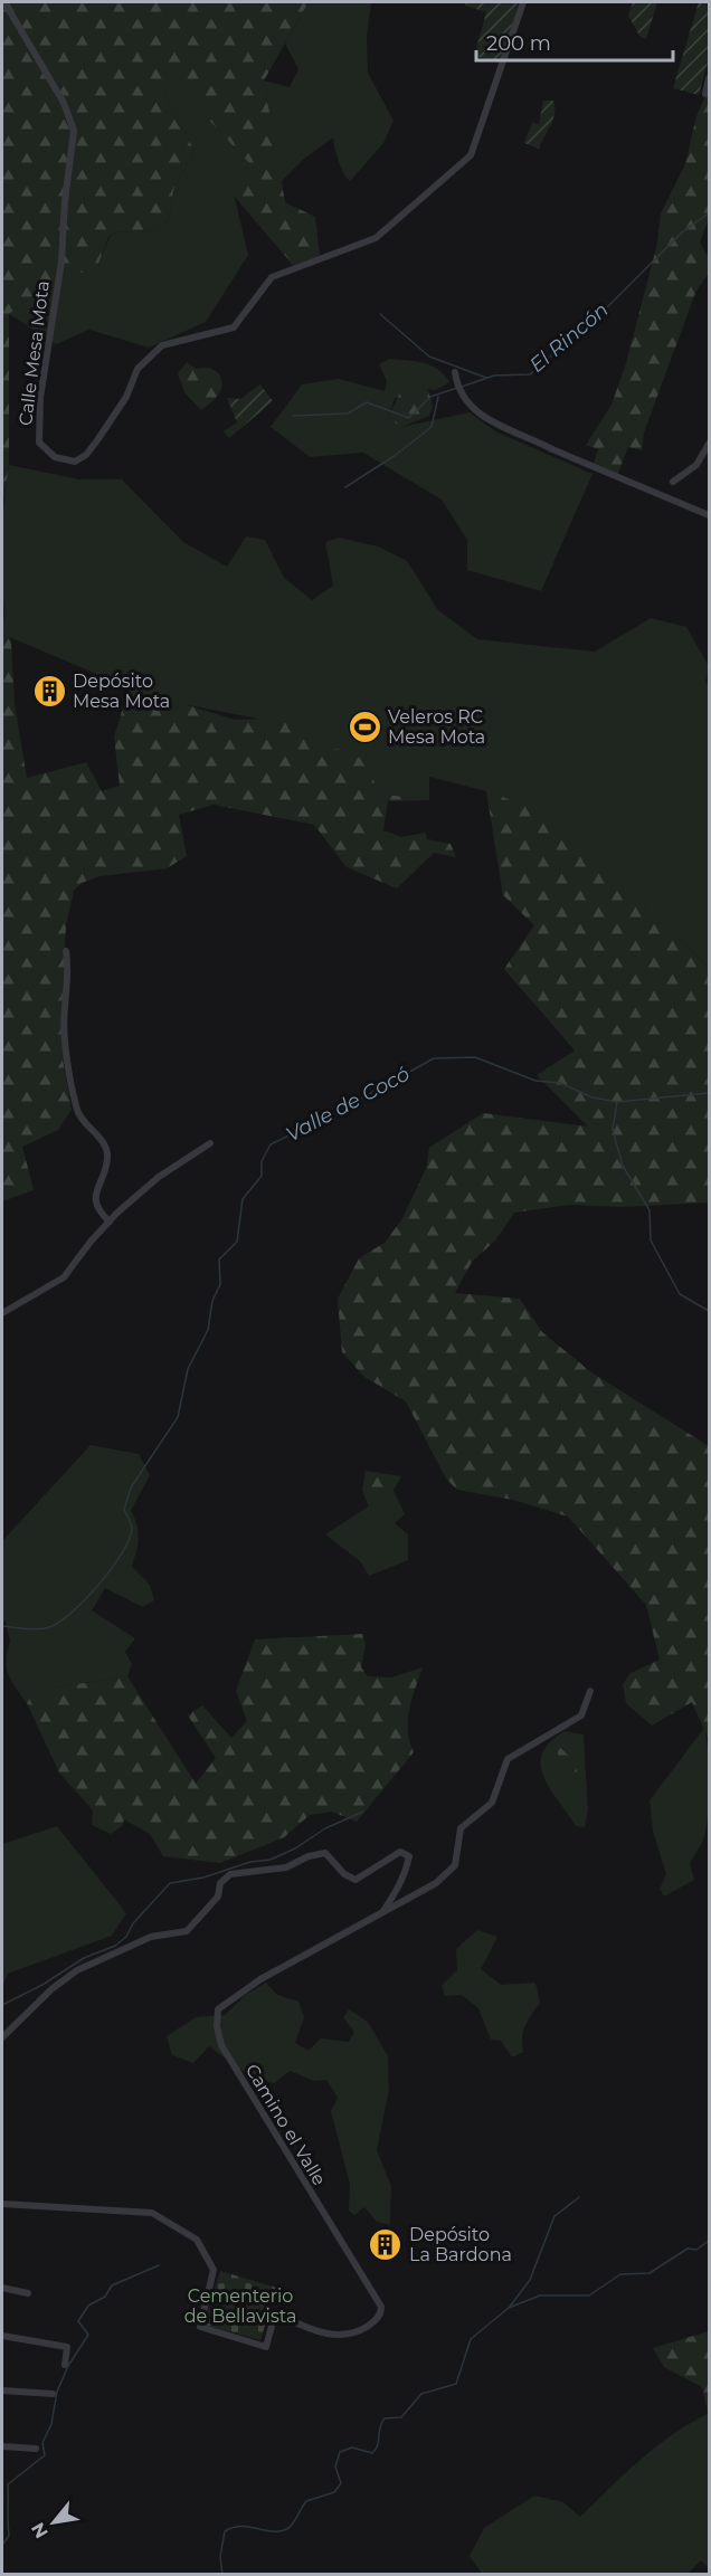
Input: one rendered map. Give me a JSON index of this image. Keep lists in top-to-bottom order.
{
  "streets": {
    "street": ["Calle Mesa Mota", "Camino el Valle"]
  },
  "water": ["El Rincón", "Valle de Cocó"],
  "parks": ["Cementerio de Bellavista"],
  "places": {
    "building": ["Depósito Mesa Mota", "Depósito La Bardona"],
    "sports": ["Veleros RC Mesa Mota"]
  },
  "scale_bar": "200 m",
  "north": "bottom left"
}
